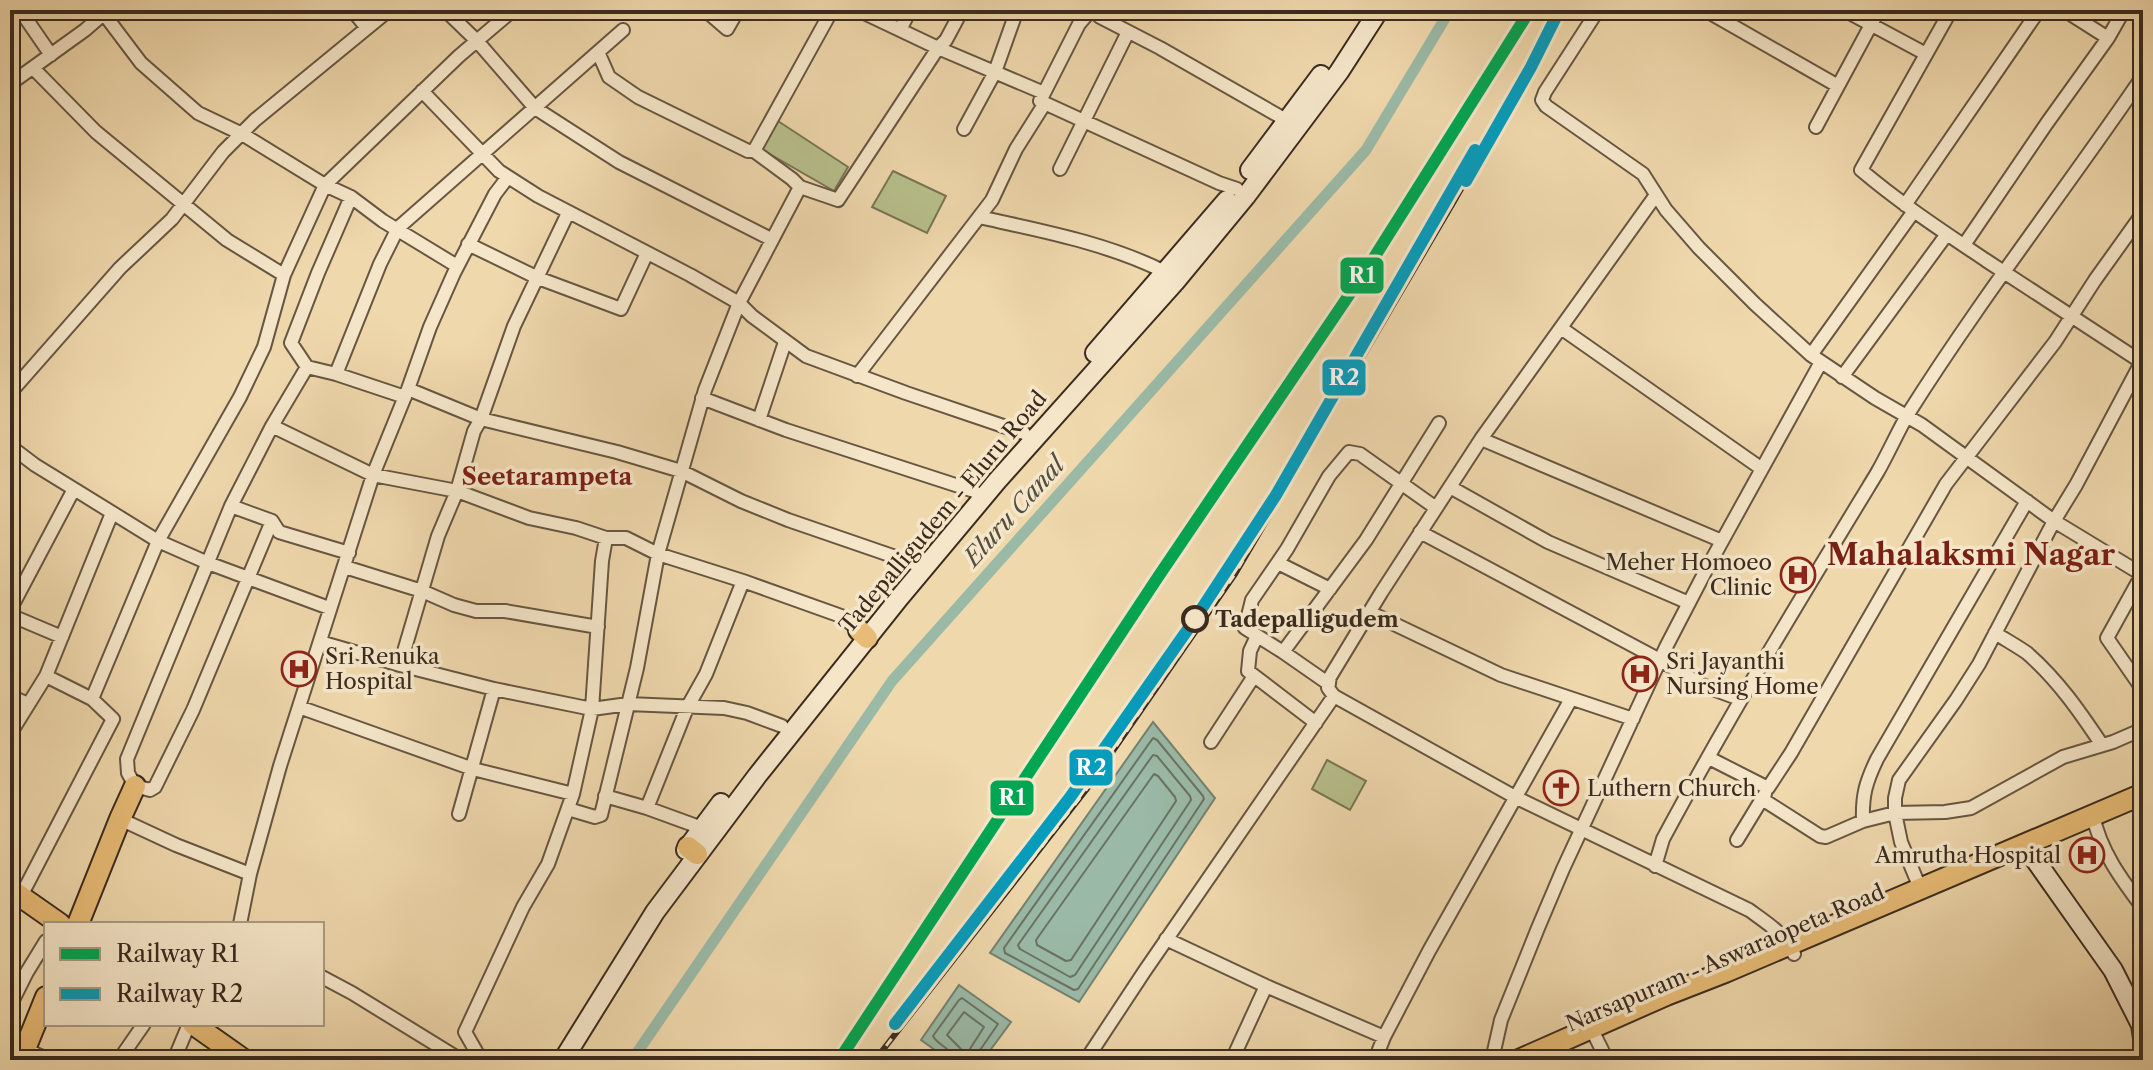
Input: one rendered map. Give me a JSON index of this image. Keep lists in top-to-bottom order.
{
  "streets": {
    "main road": ["Tadepalligudem - Eluru Road", "Narsapuram - Aswaraopeta Road"]
  },
  "districts": ["Seetarampeta", "Mahalaksmi Nagar"],
  "water": ["Eluru Canal"],
  "places": {
    "hospital": [
      "Meher Homoeo Clinic",
      "Sri Renuka Hospital",
      "Sri Jayanthi Nursing Home",
      "Amrutha Hospital"
    ],
    "other": ["Tadepalligudem"],
    "church": ["Luthern Church"]
  },
  "lines": ["rail line R1", "rail line R2"],
  "legend": ["Railway R1", "Railway R2"]
}
